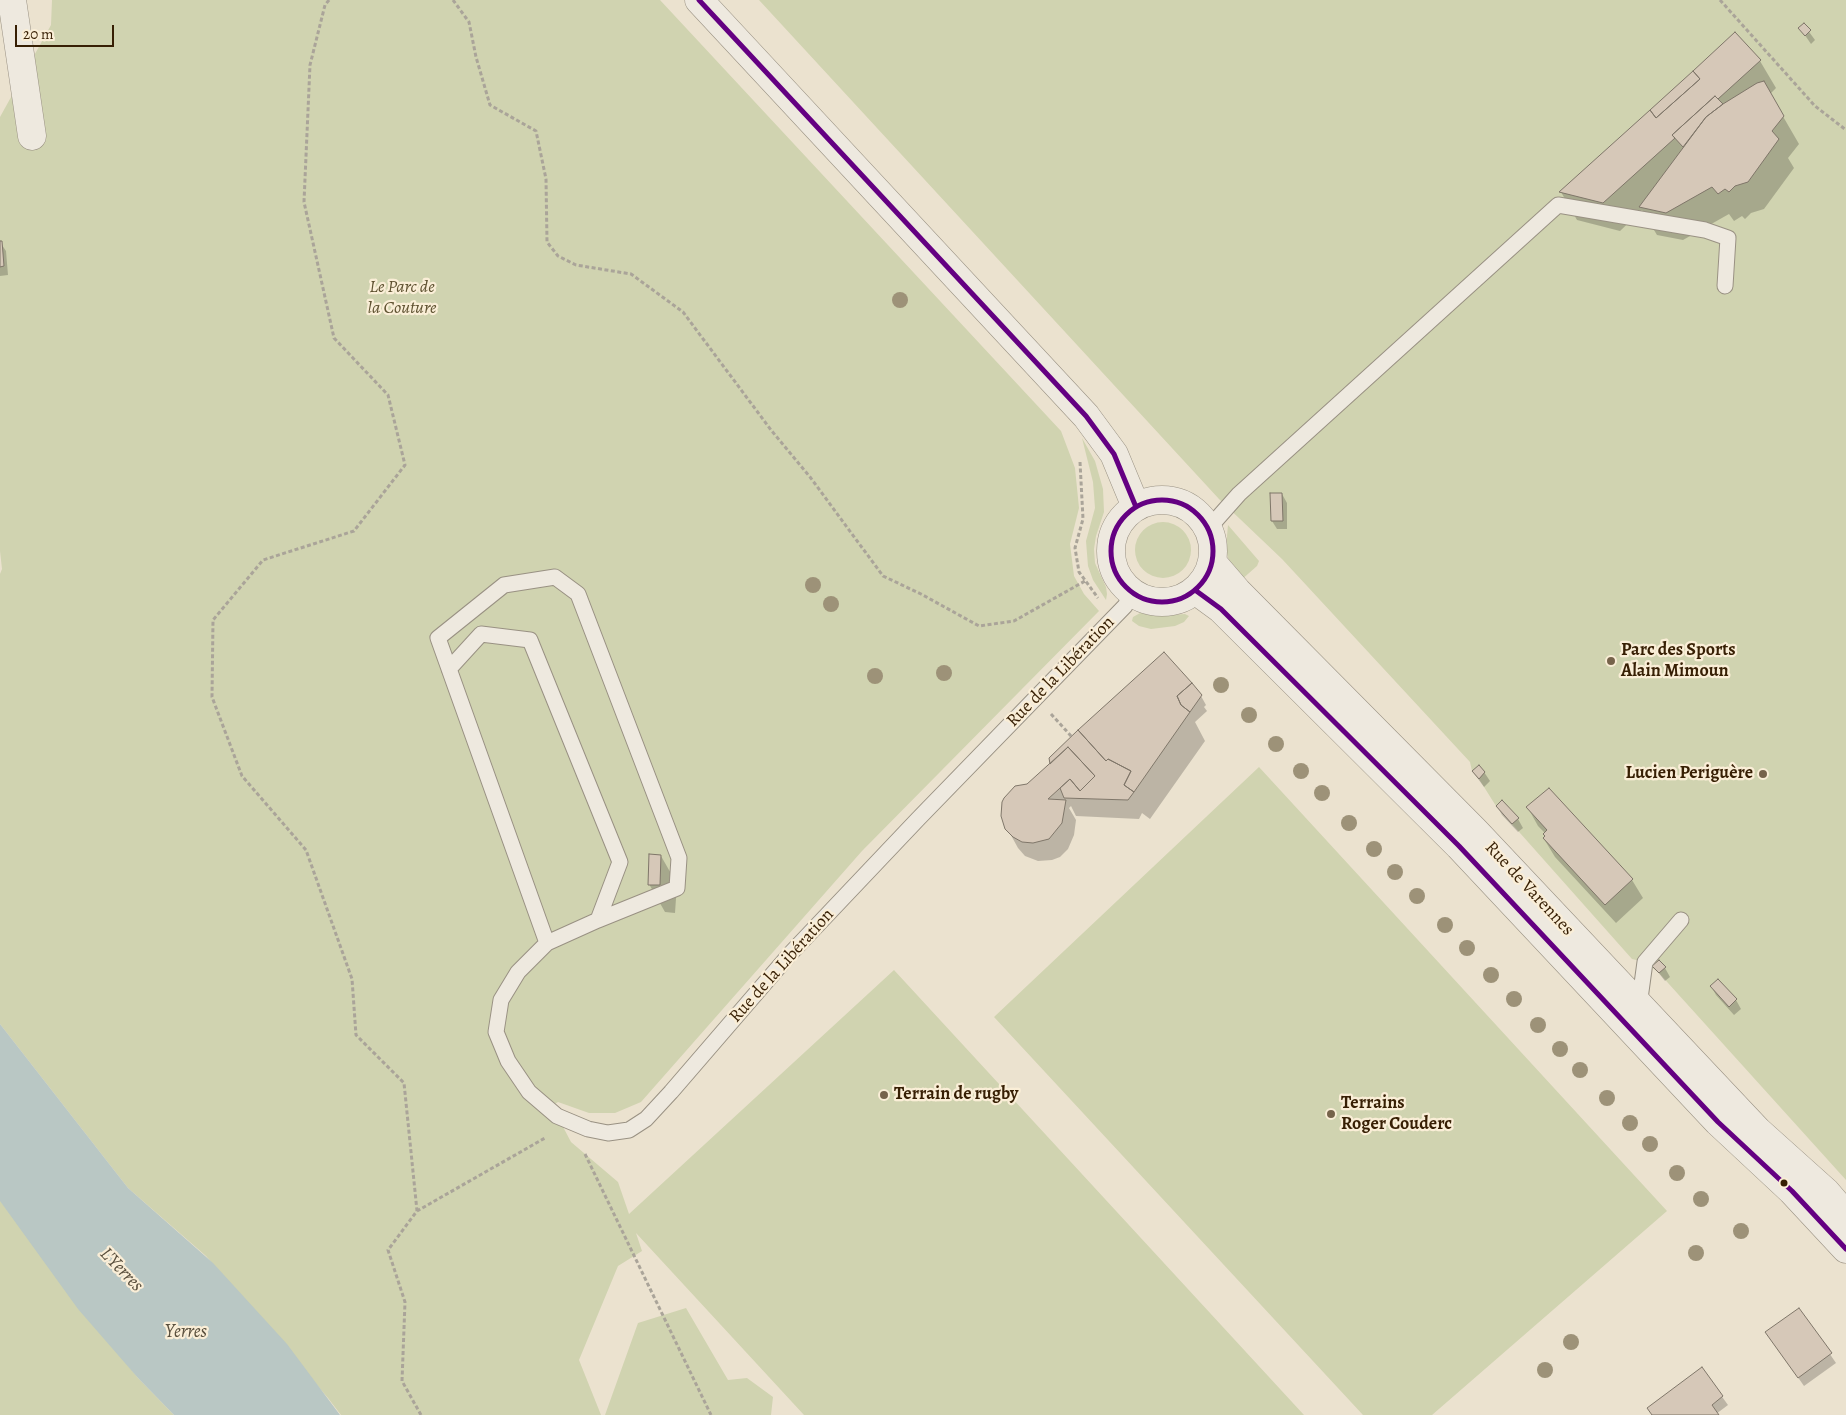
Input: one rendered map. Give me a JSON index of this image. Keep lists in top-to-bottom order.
{
  "streets": {
    "street": ["Rue de Varennes"],
    "lane": ["Rue de la Libération"]
  },
  "crossings": [
    ["Rue de la Libération", "Rue de Varennes"]
  ],
  "water": ["L'Yerres", "Yerres"],
  "parks": ["Le Parc de la Couture"],
  "places": [
    "Parc des Sports Alain Mimoun",
    "Lucien Periguère",
    "Terrain de rugby",
    "Terrains Roger Couderc"
  ],
  "scale_bar": "20 m"
}
